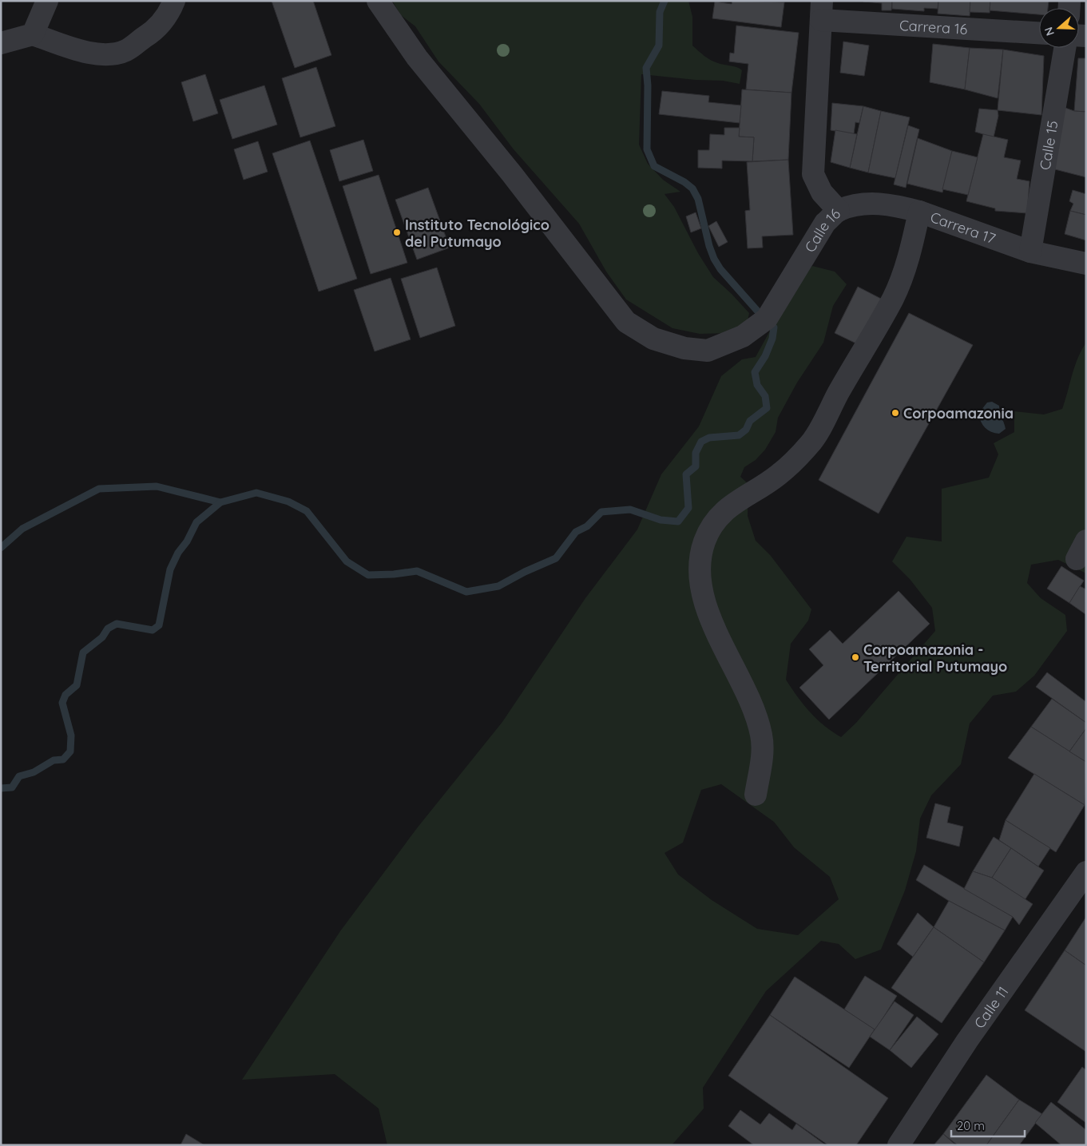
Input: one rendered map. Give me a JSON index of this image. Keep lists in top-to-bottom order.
{
  "streets": {
    "street": [
      "Carrera 16",
      "Calle 15",
      "Carrera 17",
      "Calle 16",
      "Calle 11"
    ]
  },
  "crossings": [
    ["Carrera 16", "Calle 16"],
    ["Calle 15", "Carrera 17"],
    ["Carrera 17", "Calle 16"]
  ],
  "places": ["Instituto Tecnológico del Putumayo", "Corpoamazonia", "Corpoamazonia - Territorial Putumayo"],
  "scale_bar": "20 m",
  "north": "left"
}
